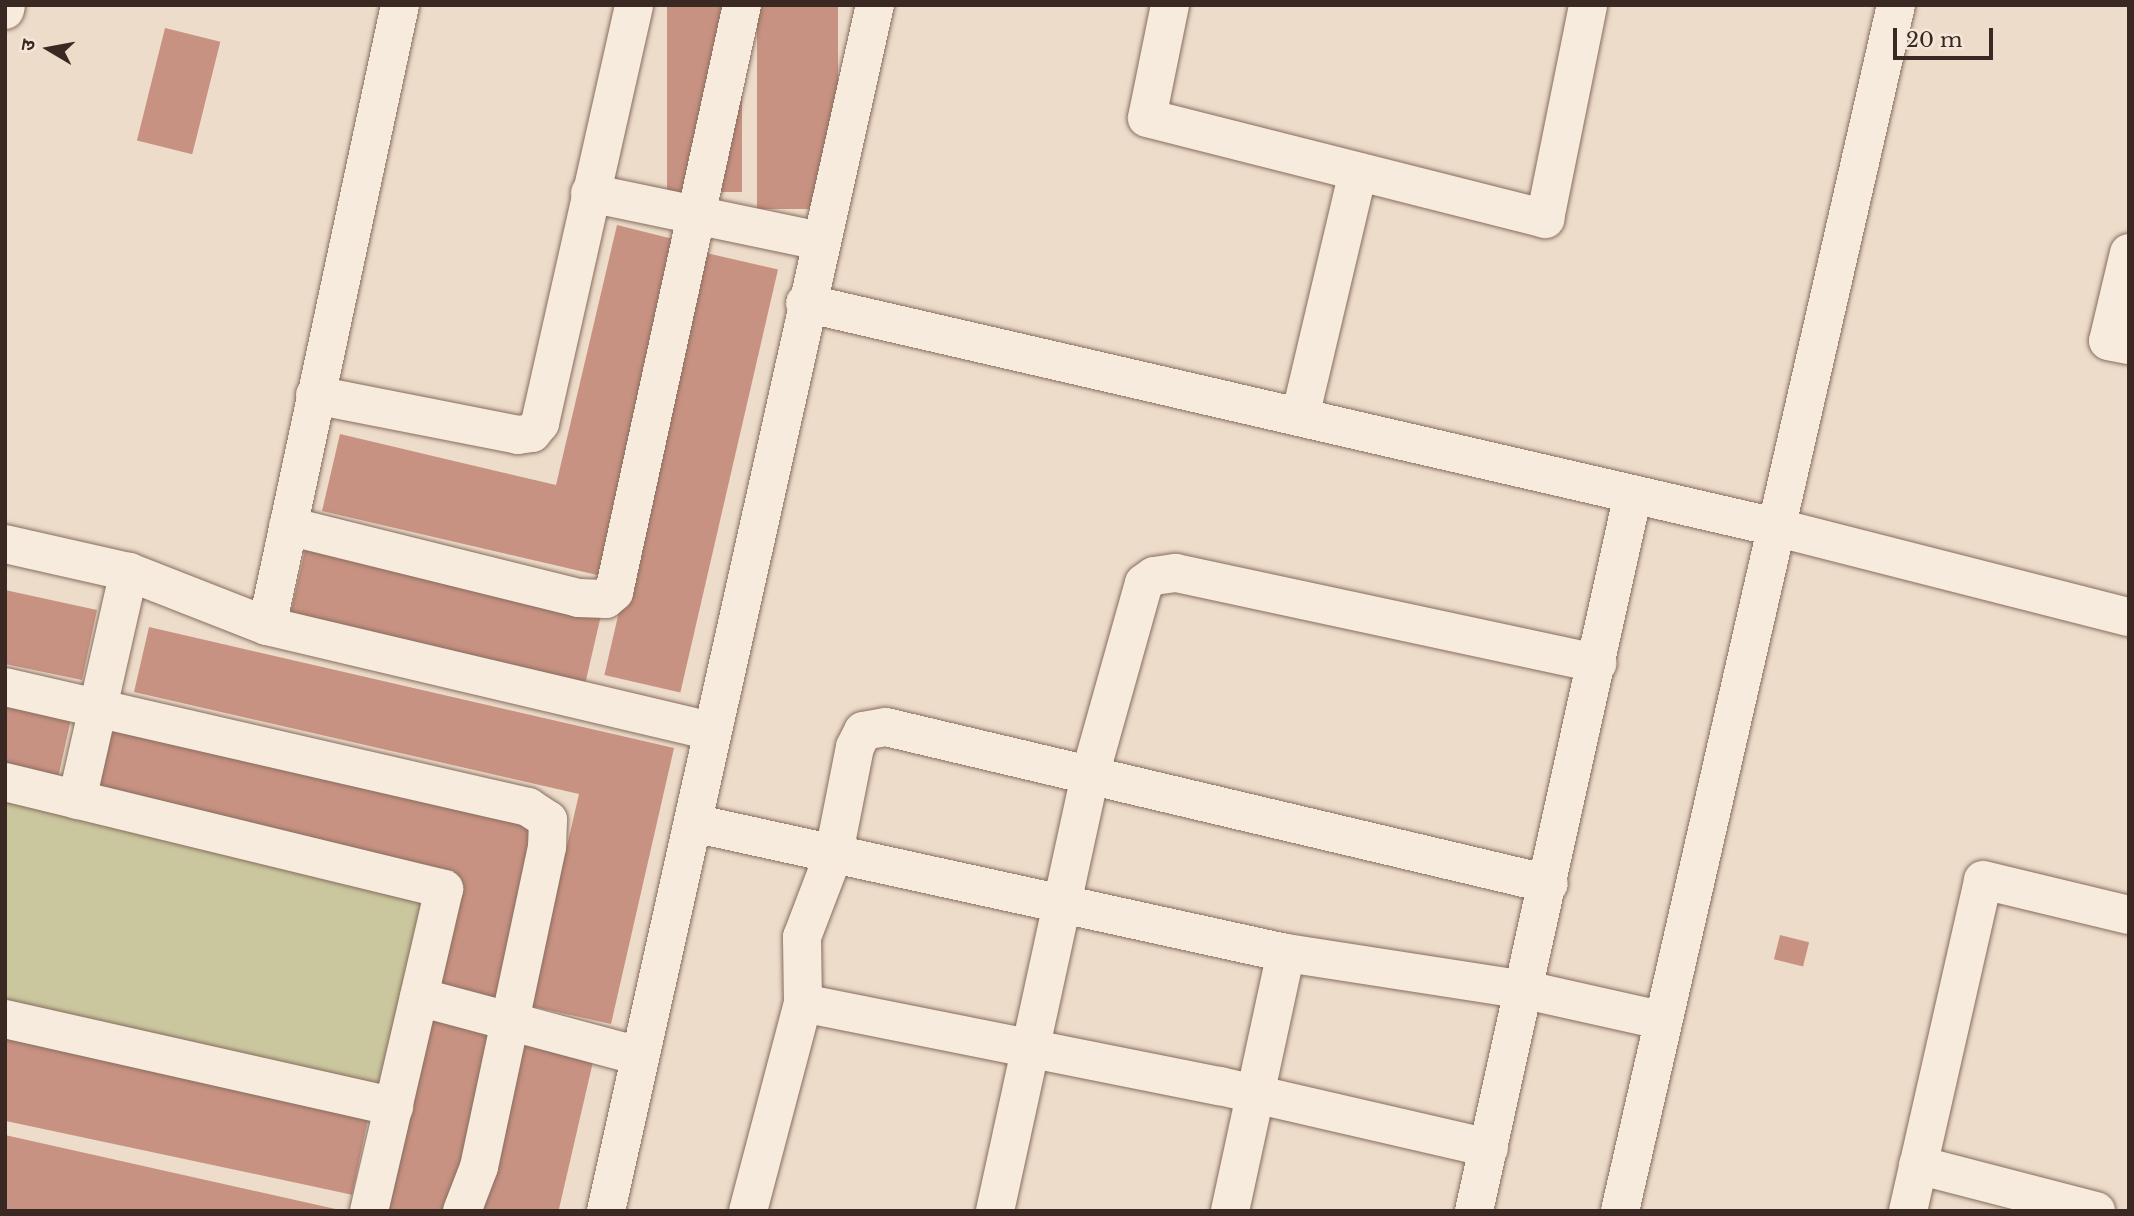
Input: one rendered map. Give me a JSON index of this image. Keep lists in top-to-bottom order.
{
  "scale_bar": "20 m",
  "north": "left"
}
